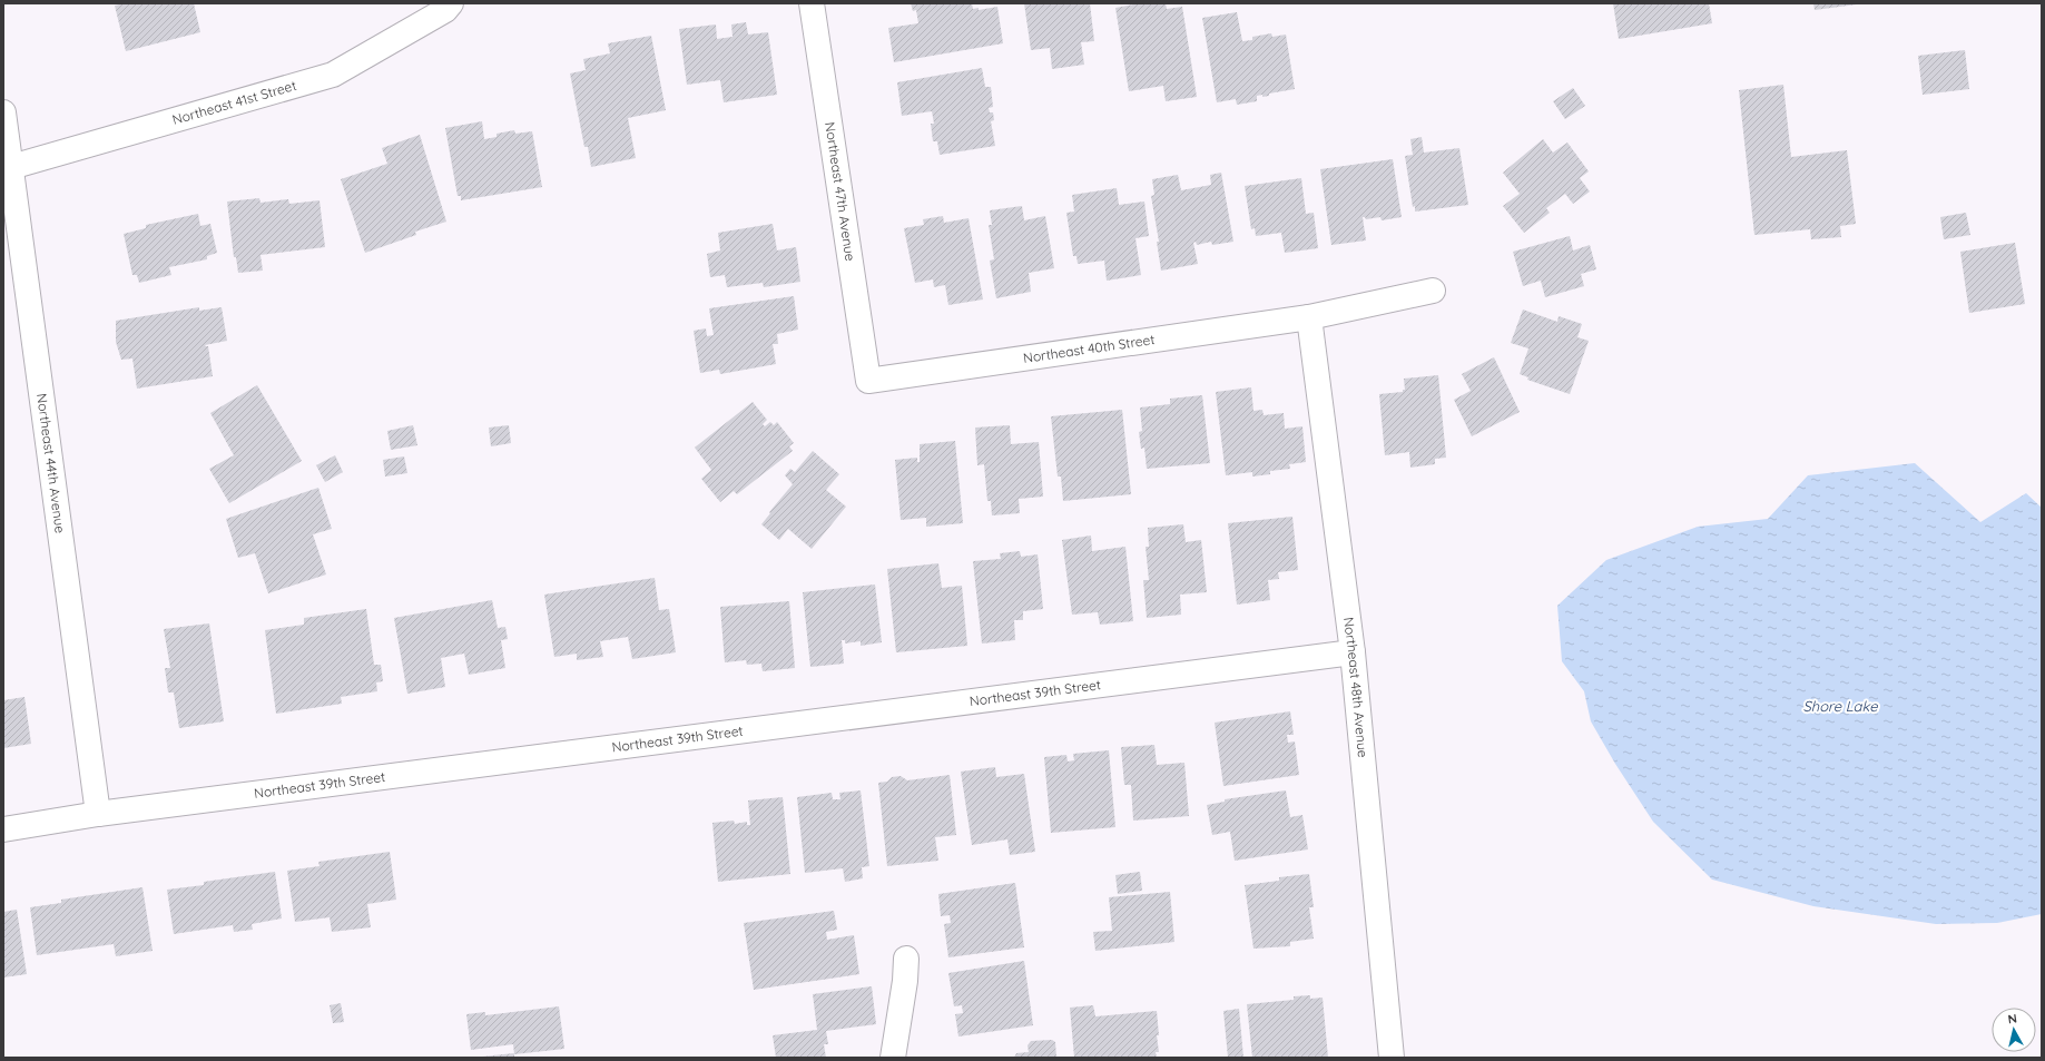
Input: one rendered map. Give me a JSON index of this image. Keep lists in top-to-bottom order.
{
  "streets": {
    "street": [
      "Northeast 41st Street",
      "Northeast 47th Avenue",
      "Northeast 40th Street",
      "Northeast 44th Avenue",
      "Northeast 48th Avenue",
      "Northeast 39th Street"
    ]
  },
  "crossings": [
    ["Northeast 41st Street", "Northeast 44th Avenue"],
    ["Northeast 47th Avenue", "Northeast 40th Street"],
    ["Northeast 40th Street", "Northeast 48th Avenue"],
    ["Northeast 44th Avenue", "Northeast 39th Street"],
    ["Northeast 48th Avenue", "Northeast 39th Street"]
  ],
  "water": ["Shore Lake"],
  "north": "top"
}
